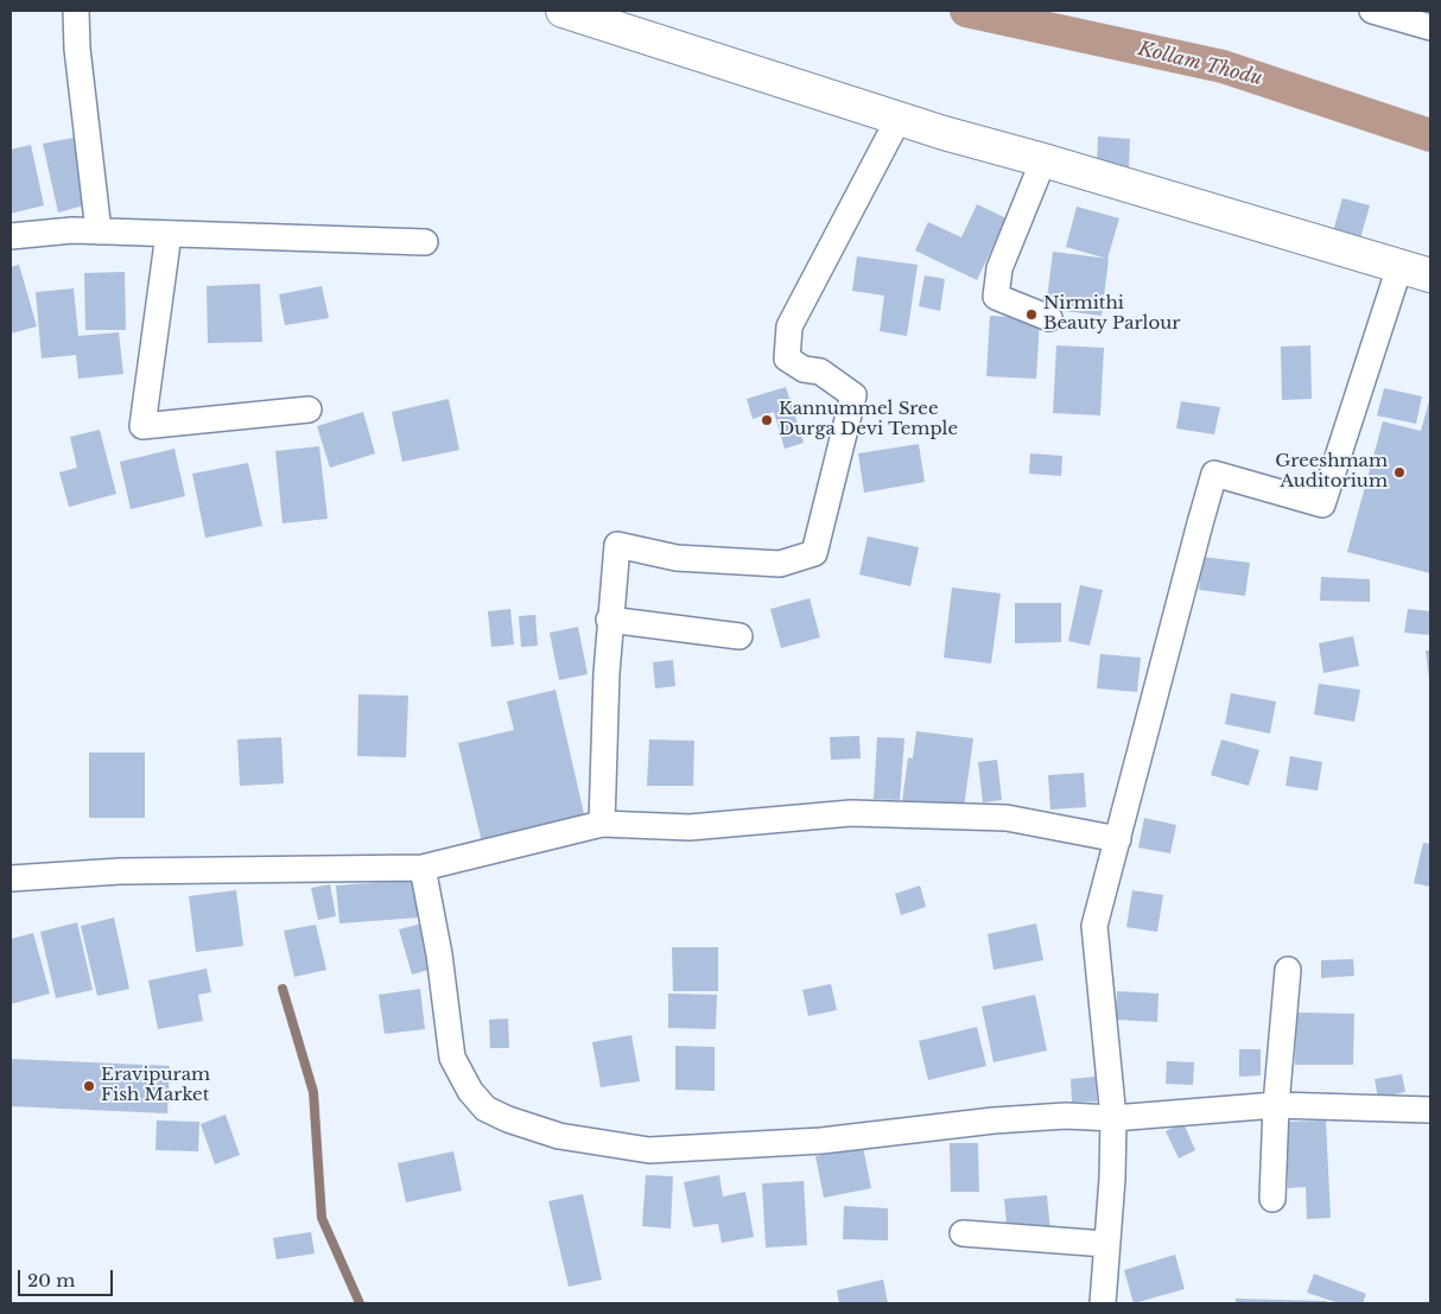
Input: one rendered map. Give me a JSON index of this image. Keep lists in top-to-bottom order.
{
  "water": ["Kollam Thodu"],
  "places": [
    "Nirmithi Beauty Parlour",
    "Kannummel Sree Durga Devi Temple",
    "Greeshmam Auditorium",
    "Eravipuram Fish Market"
  ],
  "scale_bar": "20 m"
}
